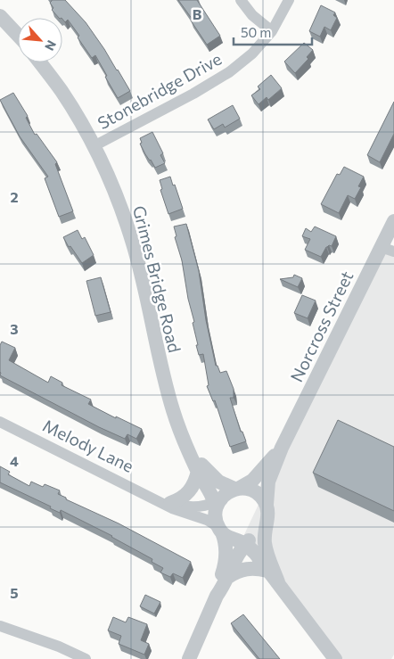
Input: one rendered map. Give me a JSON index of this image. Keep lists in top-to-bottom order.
{
  "streets": {
    "street": [
      "Stonebridge Drive",
      "Grimes Bridge Road",
      "Norcross Street",
      "Melody Lane"
    ]
  },
  "crossings": [
    ["Stonebridge Drive", "Grimes Bridge Road"],
    ["Grimes Bridge Road", "Norcross Street"],
    ["Grimes Bridge Road", "Melody Lane"],
    ["Norcross Street", "Melody Lane"]
  ],
  "scale_bar": "50 m",
  "north": "bottom right",
  "grid": {
    "columns": ["B"],
    "rows": [
      "2",
      "3",
      "4",
      "5"
    ]
  }
}
